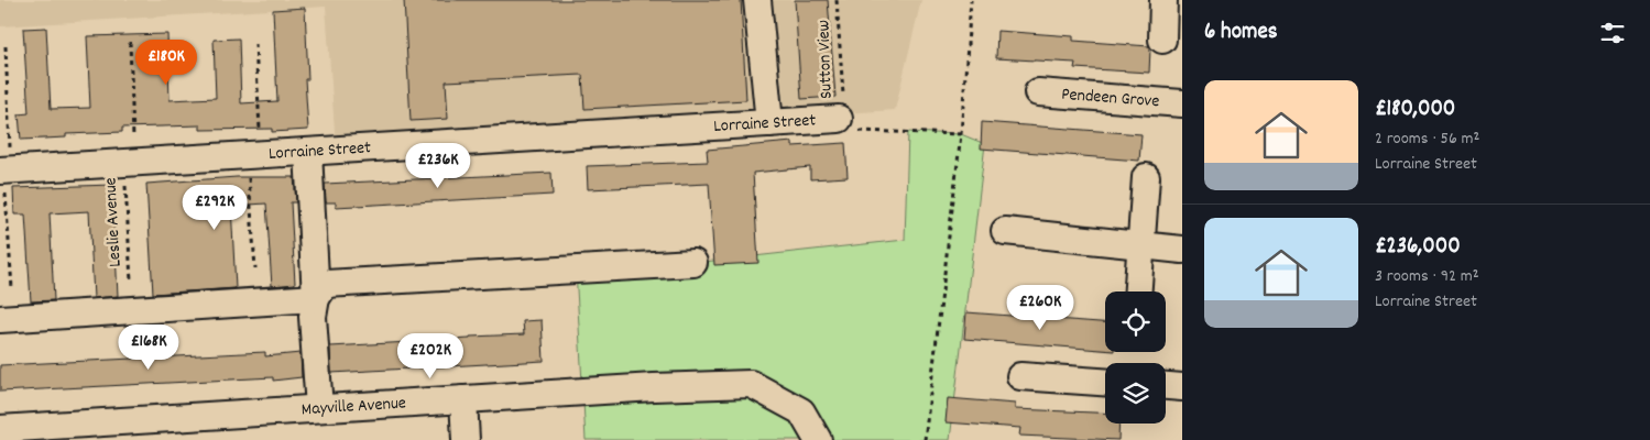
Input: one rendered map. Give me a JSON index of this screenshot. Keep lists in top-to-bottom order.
{
  "streets": {
    "street": ["Pendeen Grove", "Lorraine Street", "Mayville Avenue"],
    "path": ["Sutton View", "Leslie Avenue"]
  },
  "crossings": [
    ["Sutton View", "Lorraine Street"],
    ["Lorraine Street", "Leslie Avenue"]
  ],
  "page": {
    "heading": "6 homes",
    "price": [
      "£180K",
      "£236K",
      "£292K",
      "£260K",
      "£168K",
      "£202K"
    ],
    "list": [
      {
        "name": "£180,000",
        "note": "2 rooms · 56 m² · Lorraine Street"
      },
      {
        "name": "£236,000",
        "note": "3 rooms · 92 m² · Lorraine Street"
      }
    ]
  }
}
